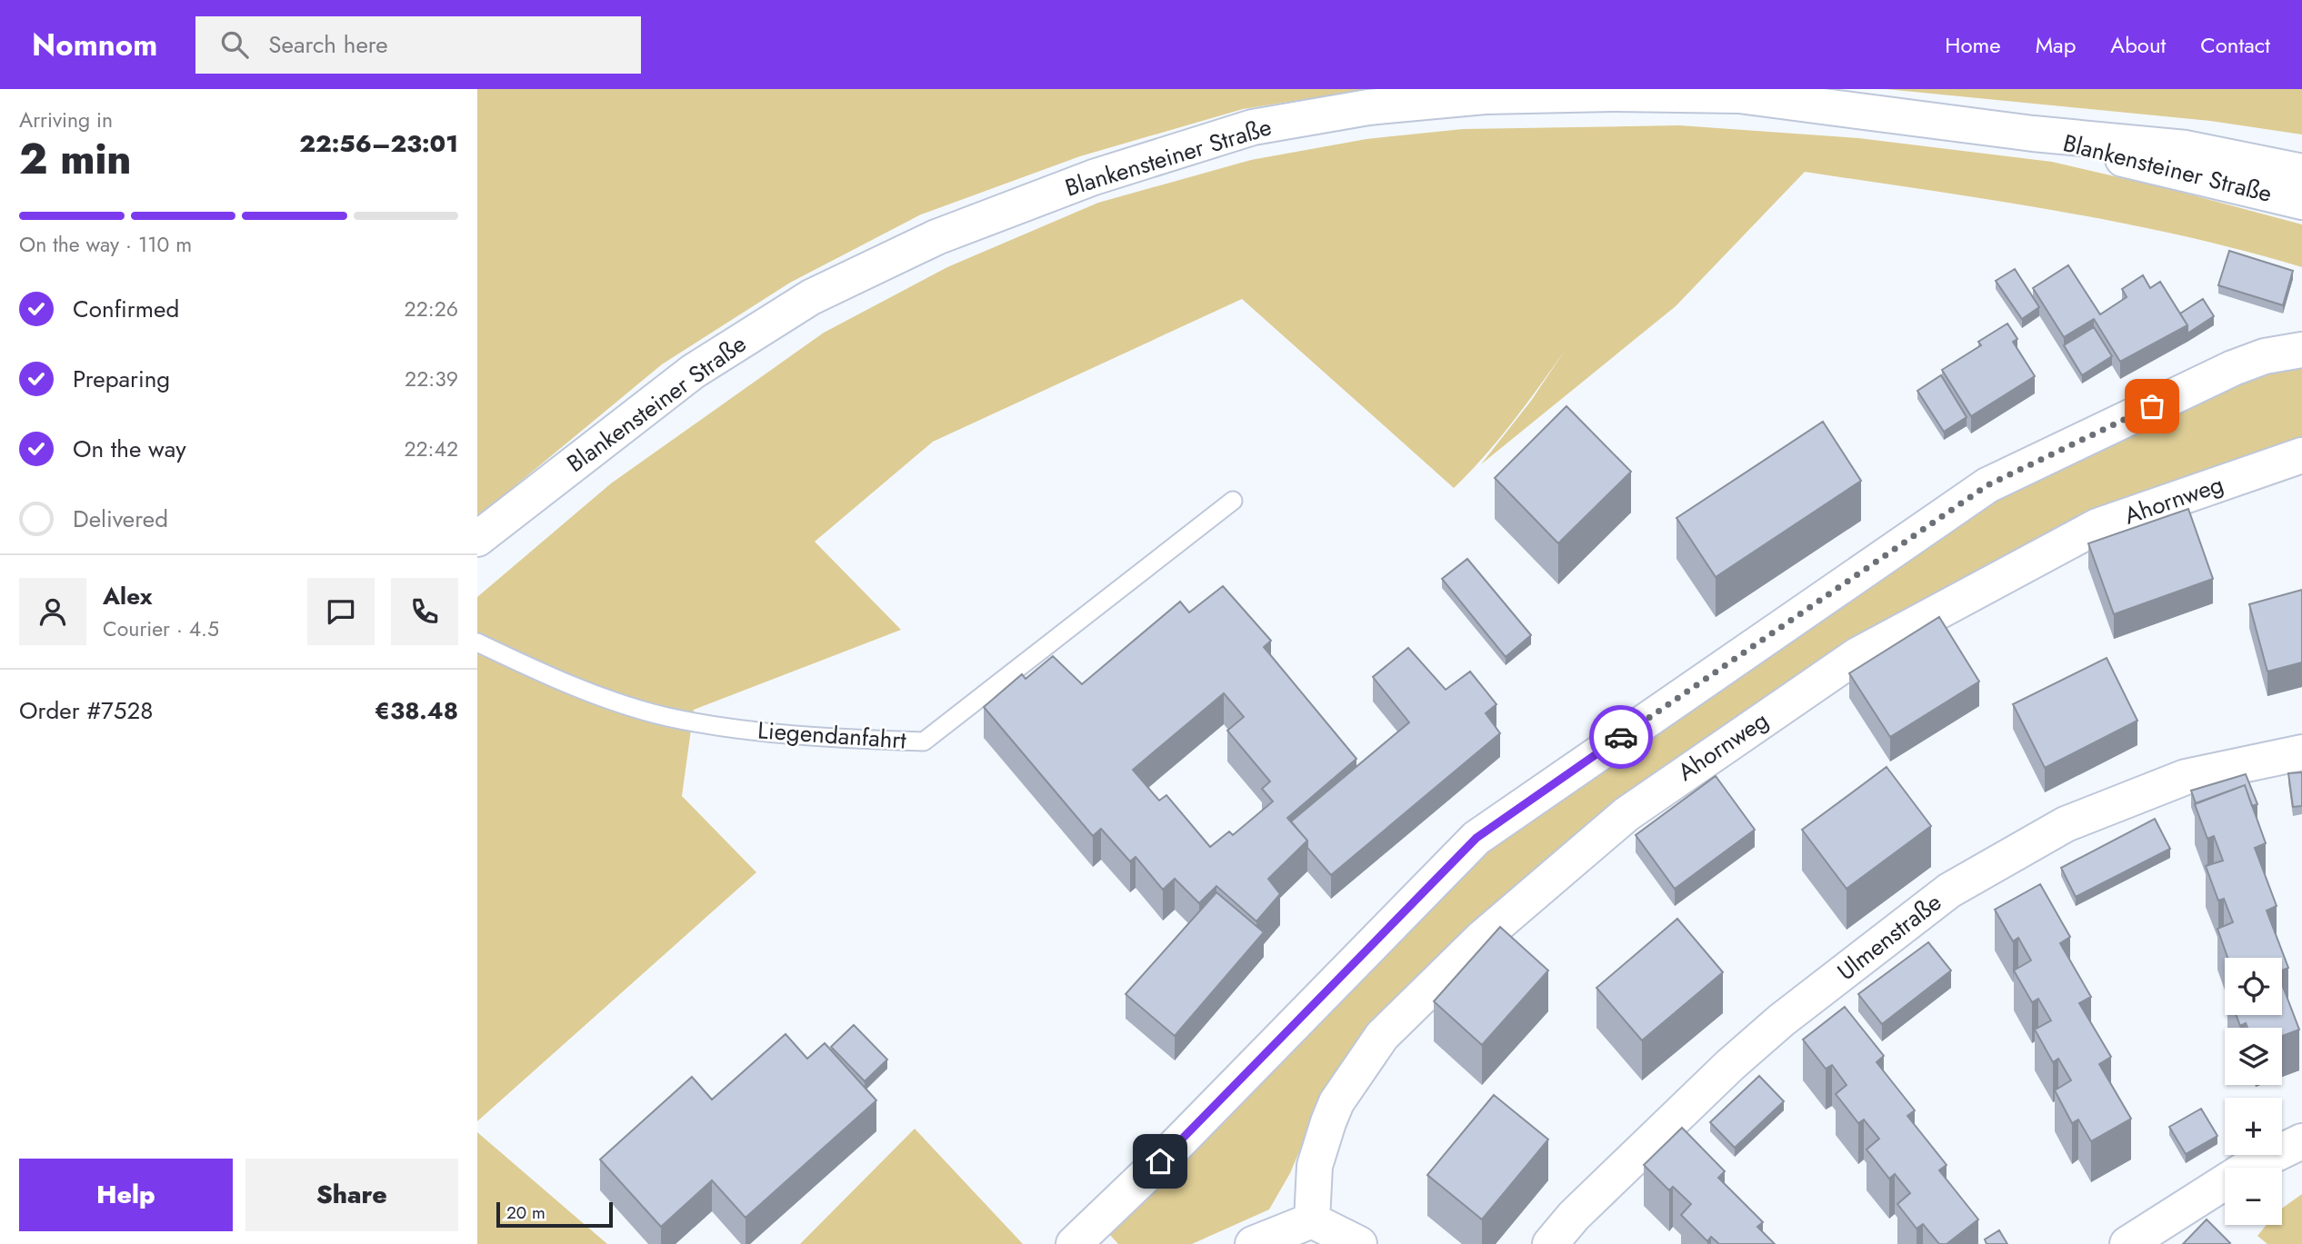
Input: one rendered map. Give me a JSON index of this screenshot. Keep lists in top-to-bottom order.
{
  "streets": {
    "street": ["Blankensteiner Straße", "Ahornweg", "Ulmenstraße"],
    "lane": ["Liegendanfahrt"]
  },
  "scale_bar": "20 m",
  "page": {
    "header": "Nomnom",
    "search": "Search here",
    "nav": [
      "Home",
      "Map",
      "About",
      "Contact"
    ],
    "heading": ["2 min", "Arriving in", "22:56–23:01"],
    "panel": [
      "Alex",
      "Courier · 4.5",
      "Order #7528",
      "€38.48"
    ],
    "bar": "On the way · 110 m",
    "list": [
      ["Confirmed", "22:26"],
      ["Preparing", "22:39"],
      ["On the way", "22:42"],
      "Delivered"
    ],
    "map_buttons": ["+", "−"],
    "buttons": ["Help", "Share"],
    "scale": "20 m"
  }
}
